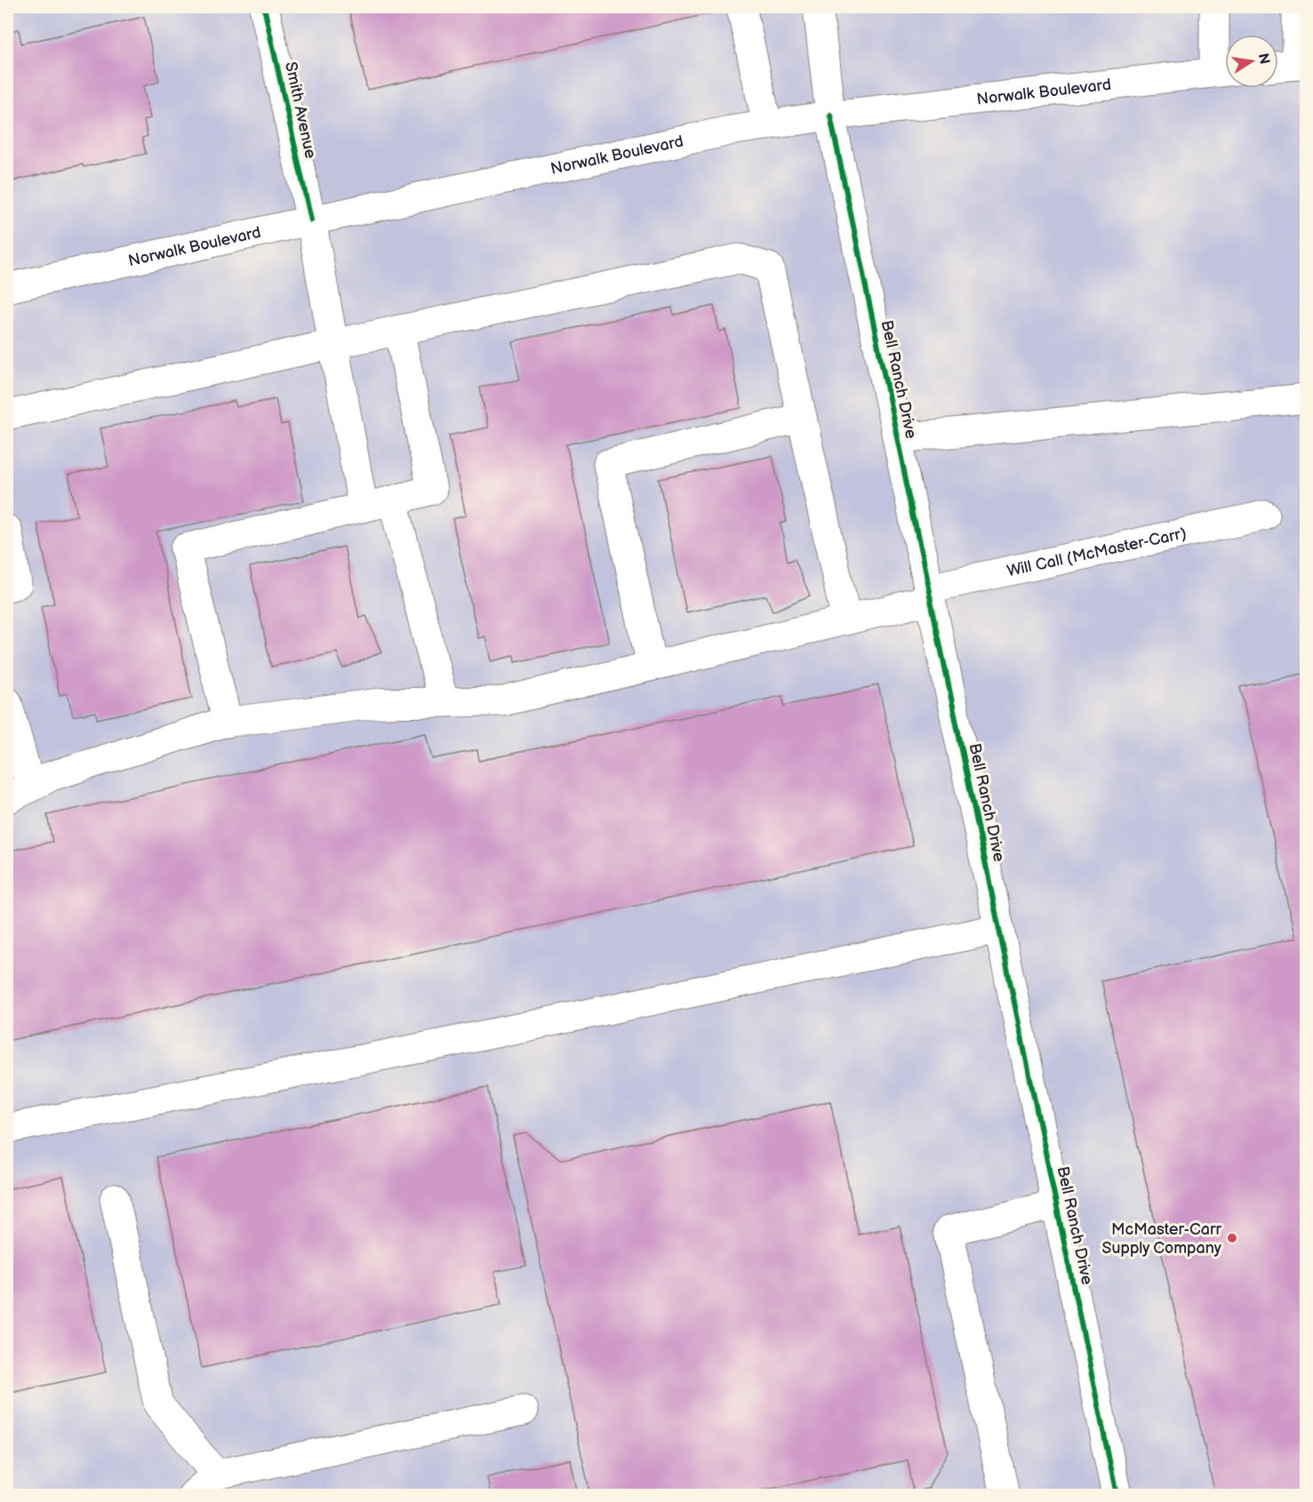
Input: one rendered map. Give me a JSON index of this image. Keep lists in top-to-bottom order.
{
  "streets": {
    "street": [
      "Norwalk Boulevard",
      "Smith Avenue",
      "Bell Ranch Drive",
      "Will Call (McMaster-Carr)"
    ]
  },
  "crossings": [
    ["Norwalk Boulevard", "Smith Avenue"],
    ["Norwalk Boulevard", "Bell Ranch Drive"],
    ["Bell Ranch Drive", "Will Call (McMaster-Carr)"]
  ],
  "places": ["McMaster-Carr Supply Company"],
  "north": "right"
}
